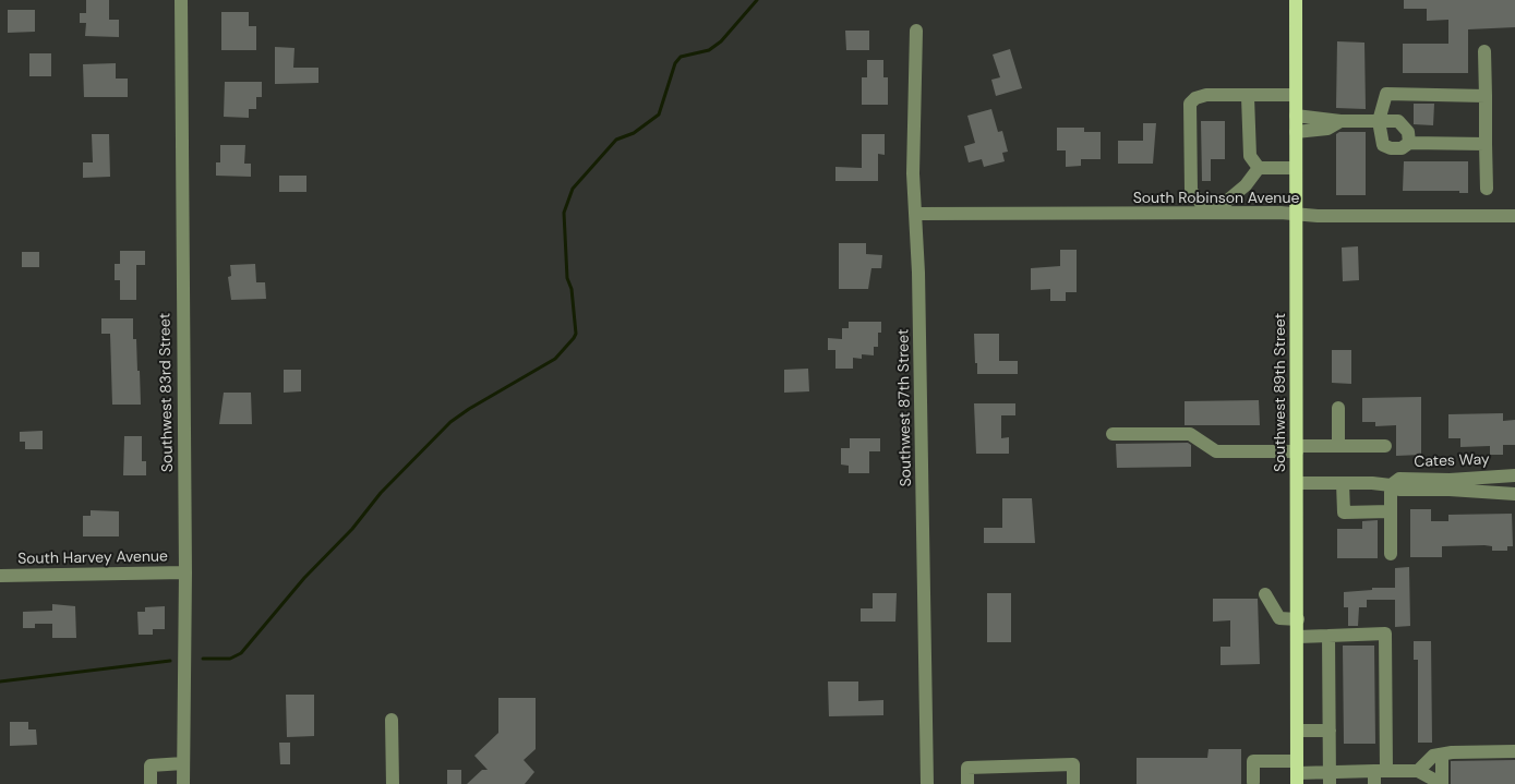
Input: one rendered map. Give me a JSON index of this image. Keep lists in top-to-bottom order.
{
  "streets": {
    "main road": ["Southwest 89th Street"],
    "street": [
      "South Robinson Avenue",
      "Southwest 83rd Street",
      "Southwest 87th Street",
      "Cates Way",
      "South Harvey Avenue"
    ]
  },
  "crossings": [
    ["South Robinson Avenue", "Southwest 89th Street"],
    ["South Robinson Avenue", "Southwest 87th Street"],
    ["Southwest 83rd Street", "South Harvey Avenue"],
    ["Southwest 89th Street", "Cates Way"]
  ]
}
